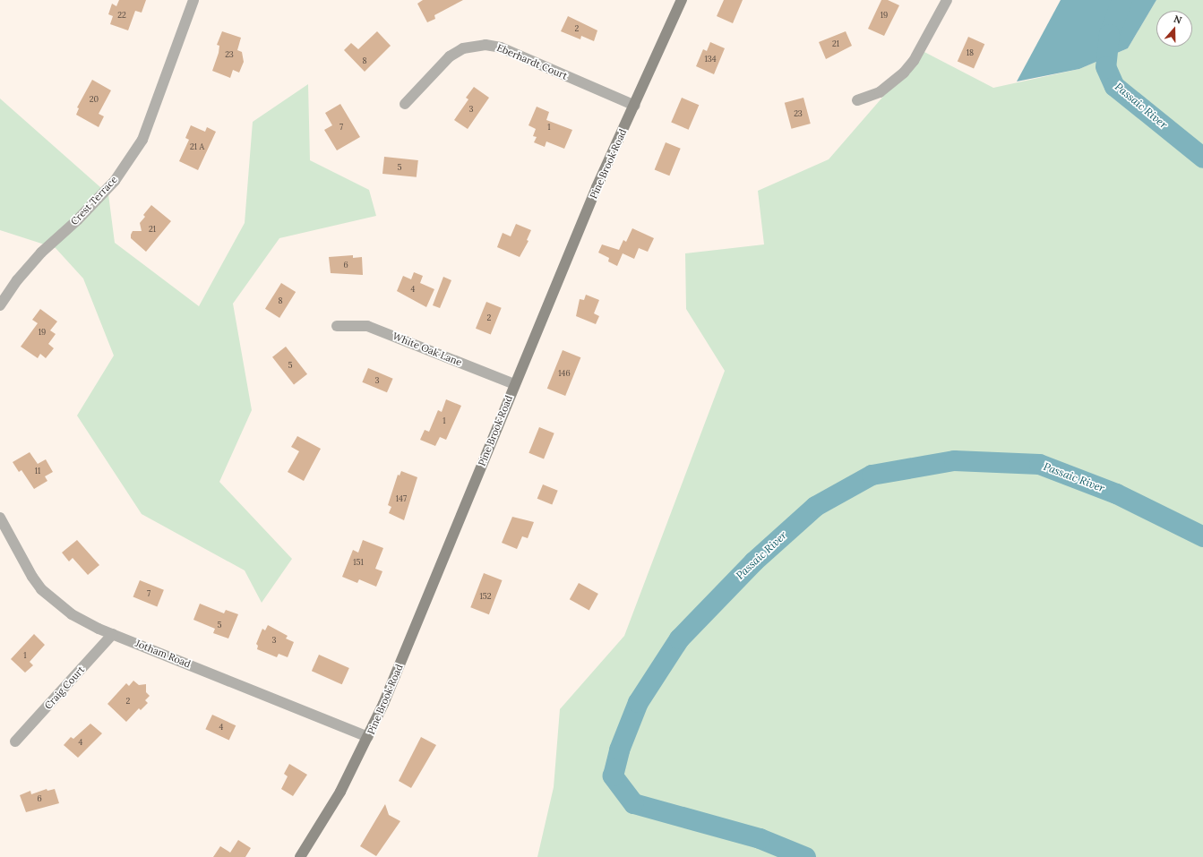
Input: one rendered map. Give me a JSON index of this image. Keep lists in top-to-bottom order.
{
  "streets": {
    "street": [
      "Eberhardt Court",
      "Pine Brook Road",
      "Crest Terrace",
      "White Oak Lane",
      "Jotham Road",
      "Craig Court"
    ]
  },
  "crossings": [
    ["Eberhardt Court", "Pine Brook Road"],
    ["Pine Brook Road", "White Oak Lane"],
    ["Pine Brook Road", "Jotham Road"],
    ["Jotham Road", "Craig Court"]
  ],
  "water": ["Passaic River"],
  "house_numbers": [
    "22",
    "19",
    "2",
    "21",
    "18",
    "23",
    "134",
    "8",
    "20",
    "3",
    "23",
    "7",
    "1",
    "21 A",
    "5",
    "21",
    "6",
    "4",
    "8",
    "2",
    "19",
    "5",
    "146",
    "3",
    "1",
    "11",
    "147",
    "151",
    "7",
    "152",
    "5",
    "3",
    "1",
    "2",
    "4",
    "4",
    "6"
  ],
  "north": "top"
}
